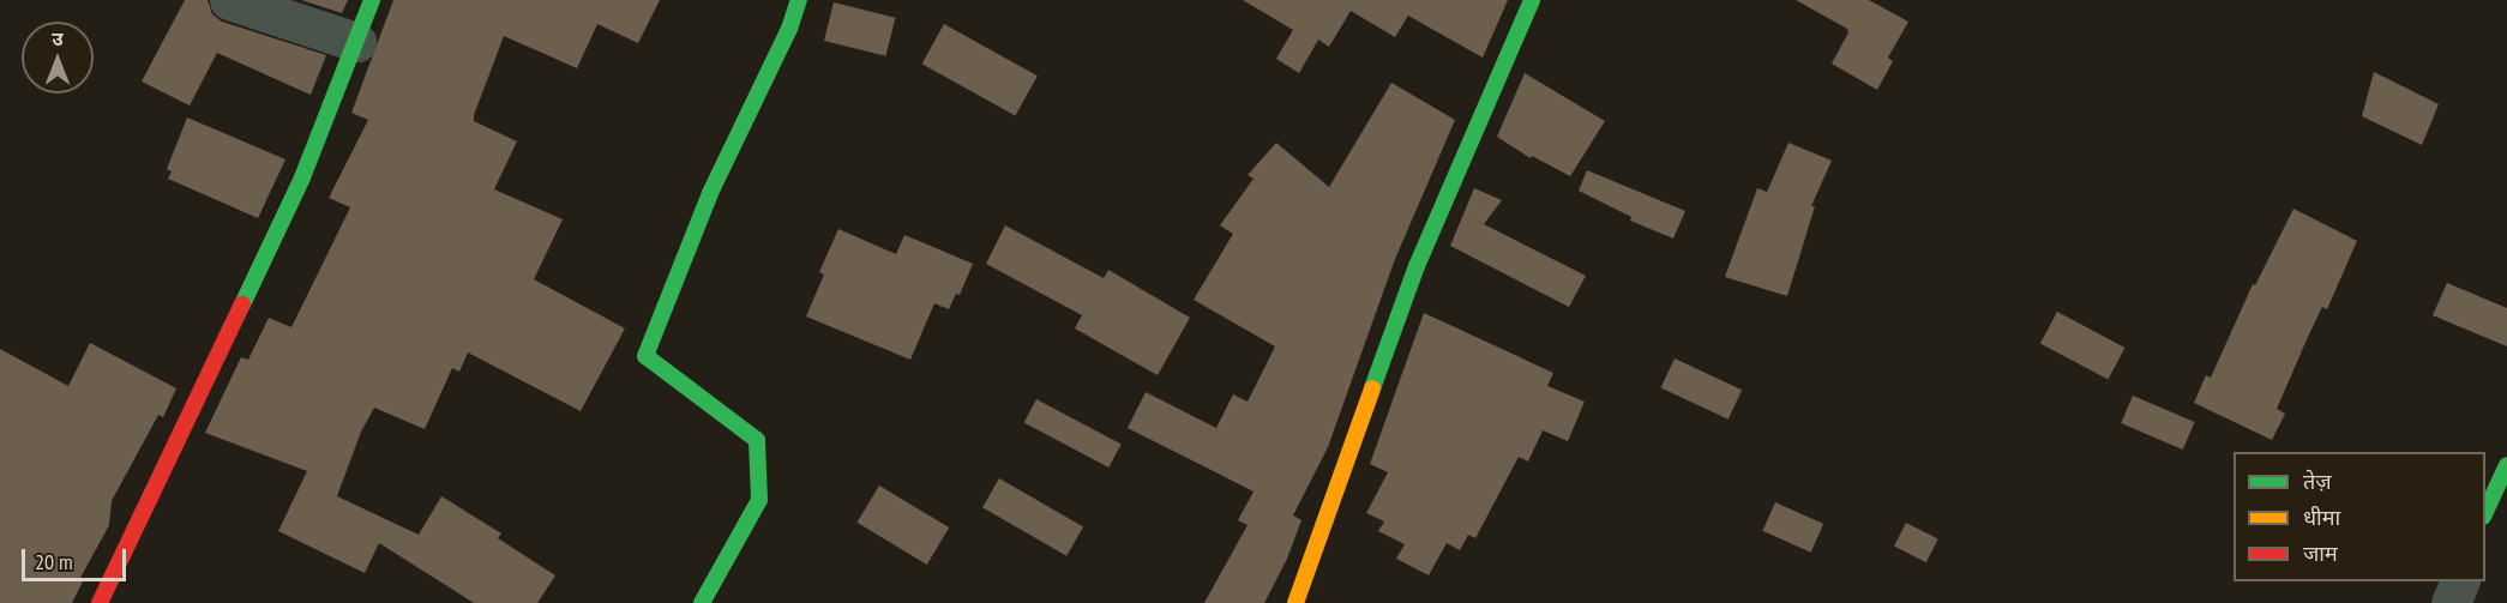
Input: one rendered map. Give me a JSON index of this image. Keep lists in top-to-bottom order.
{
  "legend": ["तेज़", "धीमा", "जाम"],
  "scale_bar": "20 m",
  "north": "top"
}
